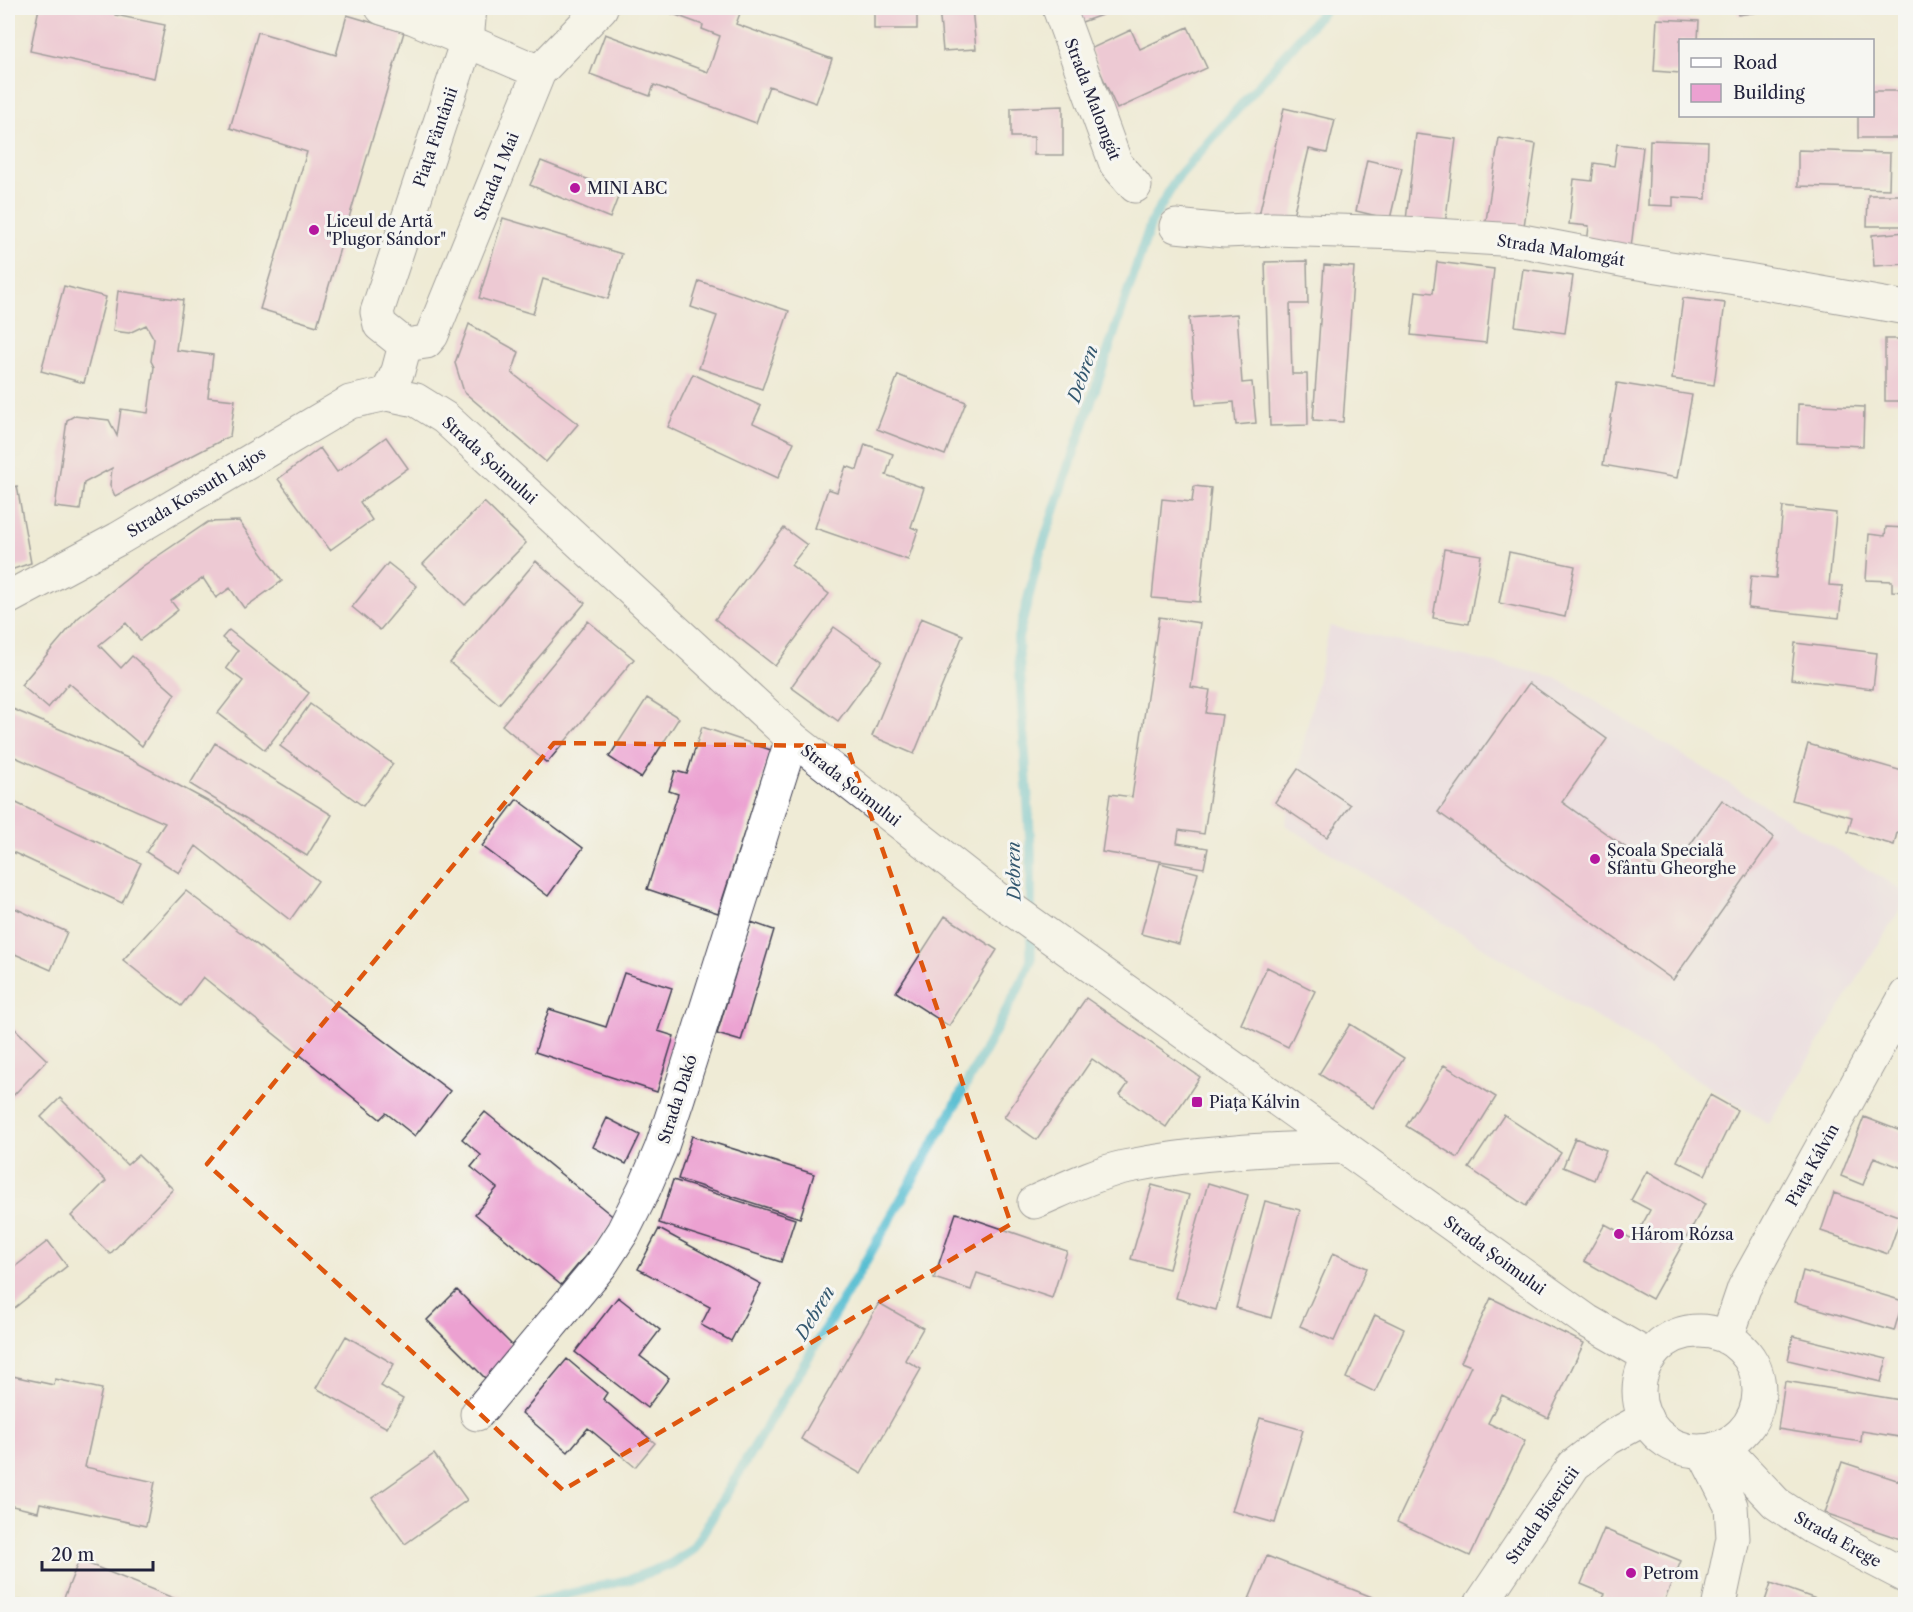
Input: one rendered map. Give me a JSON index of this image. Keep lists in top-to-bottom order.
{
  "streets": {
    "street": [
      "Strada Malomgát",
      "Piața Fântânii",
      "Strada 1 Mai",
      "Strada Șoimului",
      "Strada Kossuth Lajos",
      "Strada Dakó",
      "Piața Kálvin",
      "Strada Bisericii",
      "Strada Erege"
    ]
  },
  "crossings": [
    ["Piața Fântânii", "Strada 1 Mai"],
    ["Strada Șoimului", "Strada Kossuth Lajos"],
    ["Strada Șoimului", "Strada Dakó"],
    ["Strada Șoimului", "Piața Kálvin"],
    ["Strada Șoimului", "Strada Bisericii"],
    ["Strada Șoimului", "Strada Erege"],
    ["Piața Kálvin", "Strada Bisericii"],
    ["Piața Kálvin", "Strada Erege"],
    ["Strada Bisericii", "Strada Erege"]
  ],
  "water": ["Debren"],
  "places": {
    "other": [
      "MINI ABC",
      "Liceul de Artă \"Plugor Sándor\"",
      "Școala Specială Sfântu Gheorghe",
      "Három Rózsa",
      "Petrom"
    ],
    "transit": ["Piața Kálvin"]
  },
  "legend": ["Road", "Building"],
  "scale_bar": "20 m"
}
